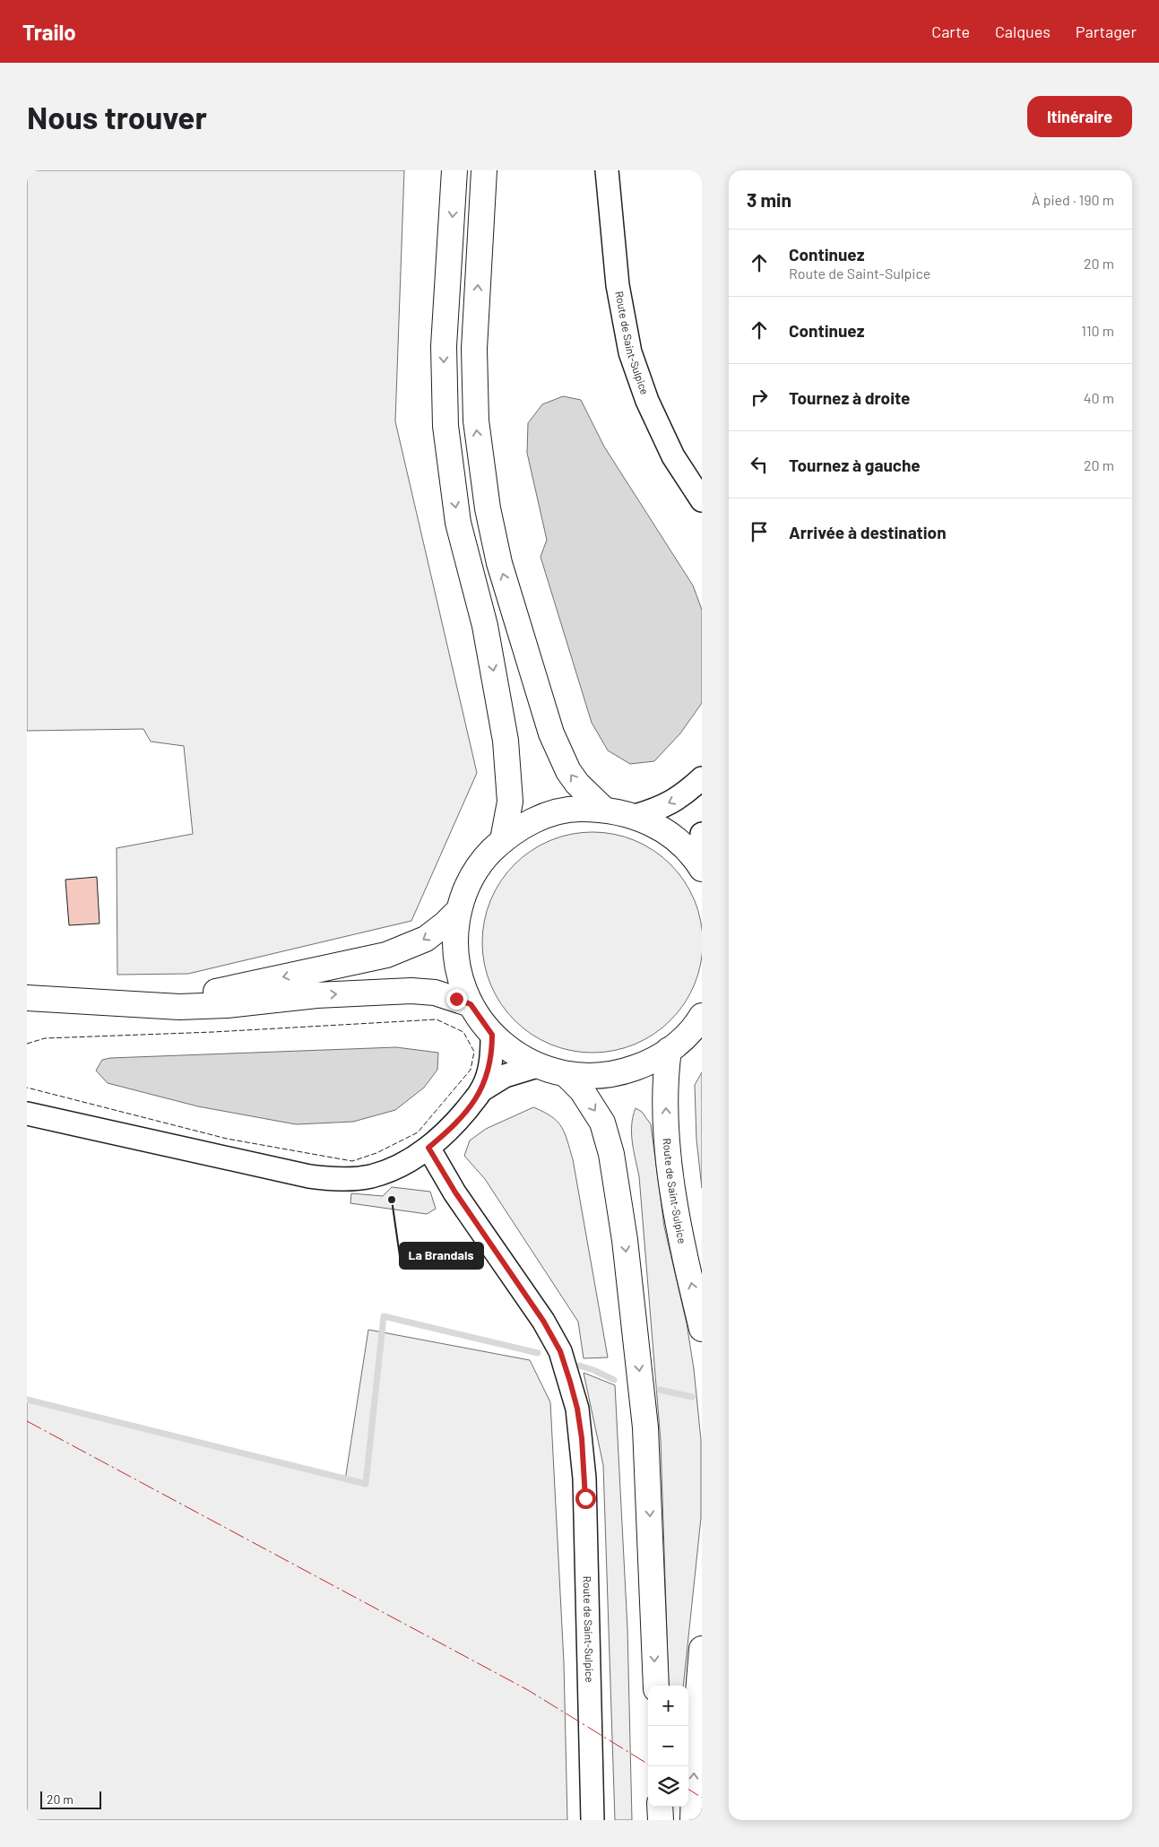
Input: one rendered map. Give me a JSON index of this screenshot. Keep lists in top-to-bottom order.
{
  "streets": {
    "main road": ["Route de Saint-Sulpice"]
  },
  "places": ["La Brandais"],
  "scale_bar": "20 m",
  "page": {
    "header": "Trailo",
    "nav": ["Carte", "Calques", "Partager"],
    "buttons": "Itinéraire",
    "title": "Nous trouver",
    "heading": ["3 min", "À pied · 190 m"],
    "list": [
      ["Continuez", "Route de Saint-Sulpice", "20 m"],
      ["Continuez", "110 m"],
      ["Tournez à droite", "40 m"],
      ["Tournez à gauche", "20 m"],
      "Arrivée à destination"
    ],
    "map_buttons": ["+", "−"],
    "scale": "20 m"
  }
}
